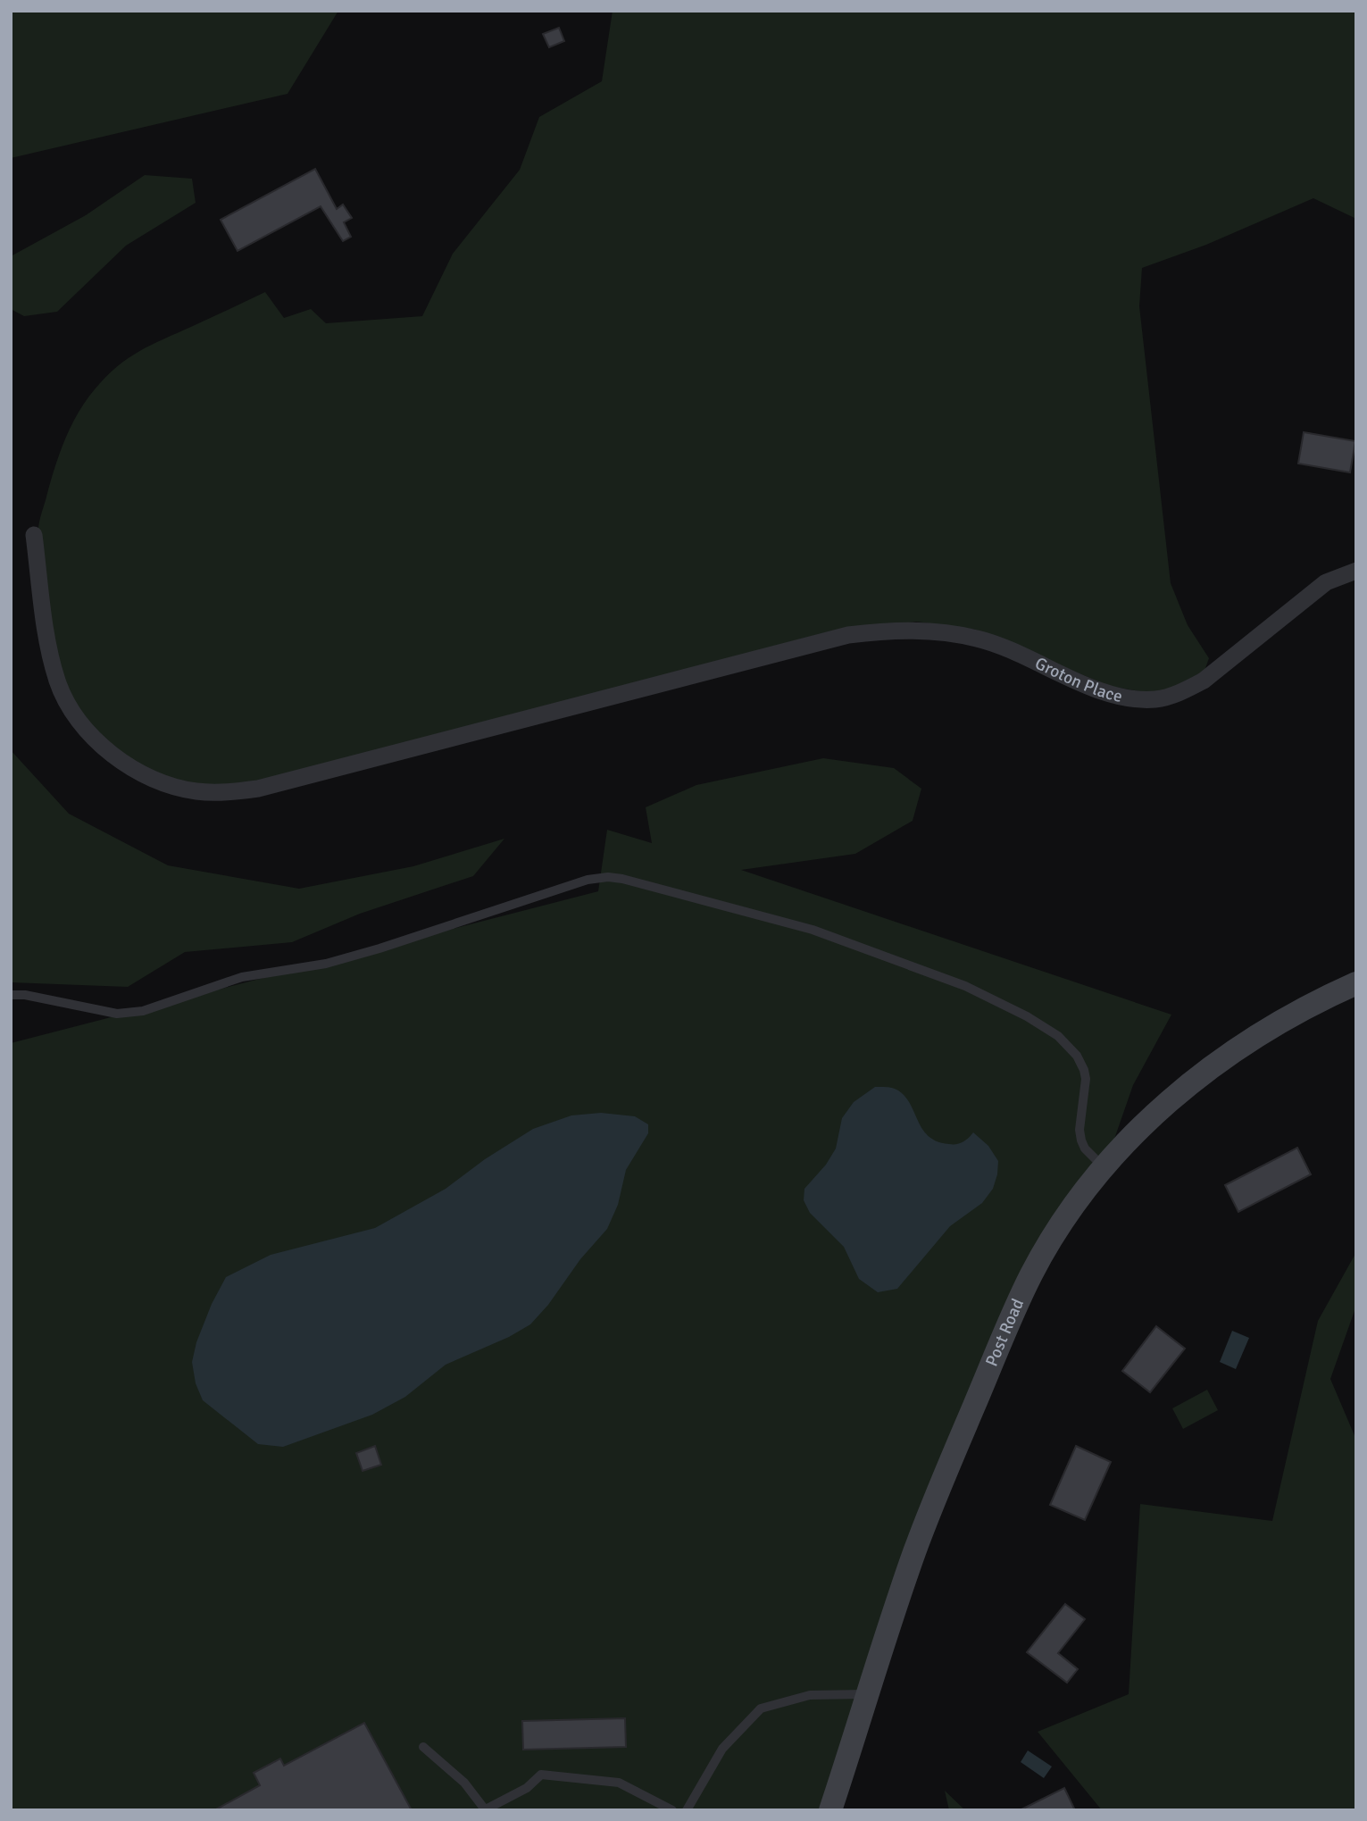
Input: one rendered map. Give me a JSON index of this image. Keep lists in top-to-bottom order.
{
  "streets": {
    "main road": ["Post Road"],
    "street": ["Groton Place"]
  }
}
